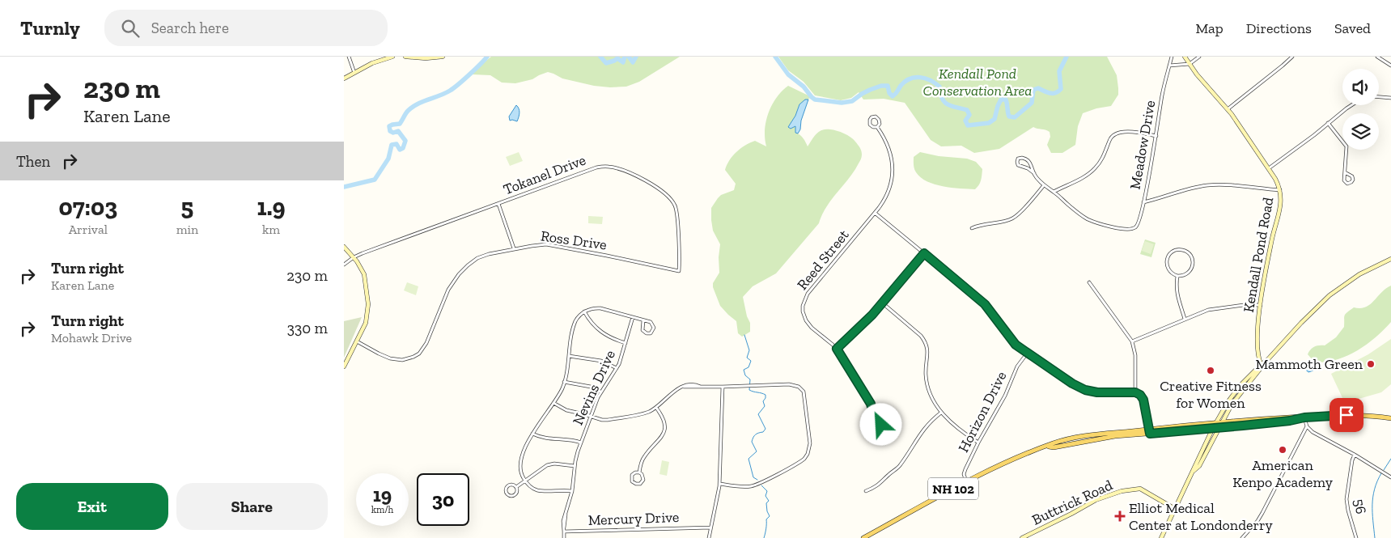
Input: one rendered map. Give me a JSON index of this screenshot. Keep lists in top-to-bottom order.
{
  "streets": {
    "main road": ["NH 102"],
    "street": [
      "Meadow Drive",
      "Tokanel Drive",
      "Ross Drive",
      "Kendall Pond Road",
      "Reed Street",
      "Nevins Drive",
      "Horizon Drive",
      "Buttrick Road",
      "56",
      "Mercury Drive"
    ]
  },
  "crossings": [
    ["Tokanel Drive", "Ross Drive"],
    ["Nevins Drive", "Mercury Drive"],
    ["Horizon Drive", "NH 102"]
  ],
  "parks": ["Kendall Pond Conservation Area"],
  "places": {
    "other": ["Mammoth Green", "Creative Fitness for Women", "American Kenpo Academy"],
    "health": ["Elliot Medical Center at Londonderry"]
  },
  "page": {
    "header": "Turnly",
    "search": "Search here",
    "nav": ["Map", "Directions", "Saved"],
    "turn": ["230 m", "Karen Lane"],
    "then": "Then",
    "eta": [
      "07:03",
      "Arrival",
      "5",
      "min",
      "1.9",
      "km"
    ],
    "list": [
      {
        "name": "Turn right",
        "note": "Karen Lane",
        "value": "230 m"
      },
      {
        "name": "Turn right",
        "note": "Mohawk Drive",
        "value": "330 m"
      }
    ],
    "speed": "19 km/h",
    "limit": "30",
    "buttons": ["Exit", "Share"]
  }
}
